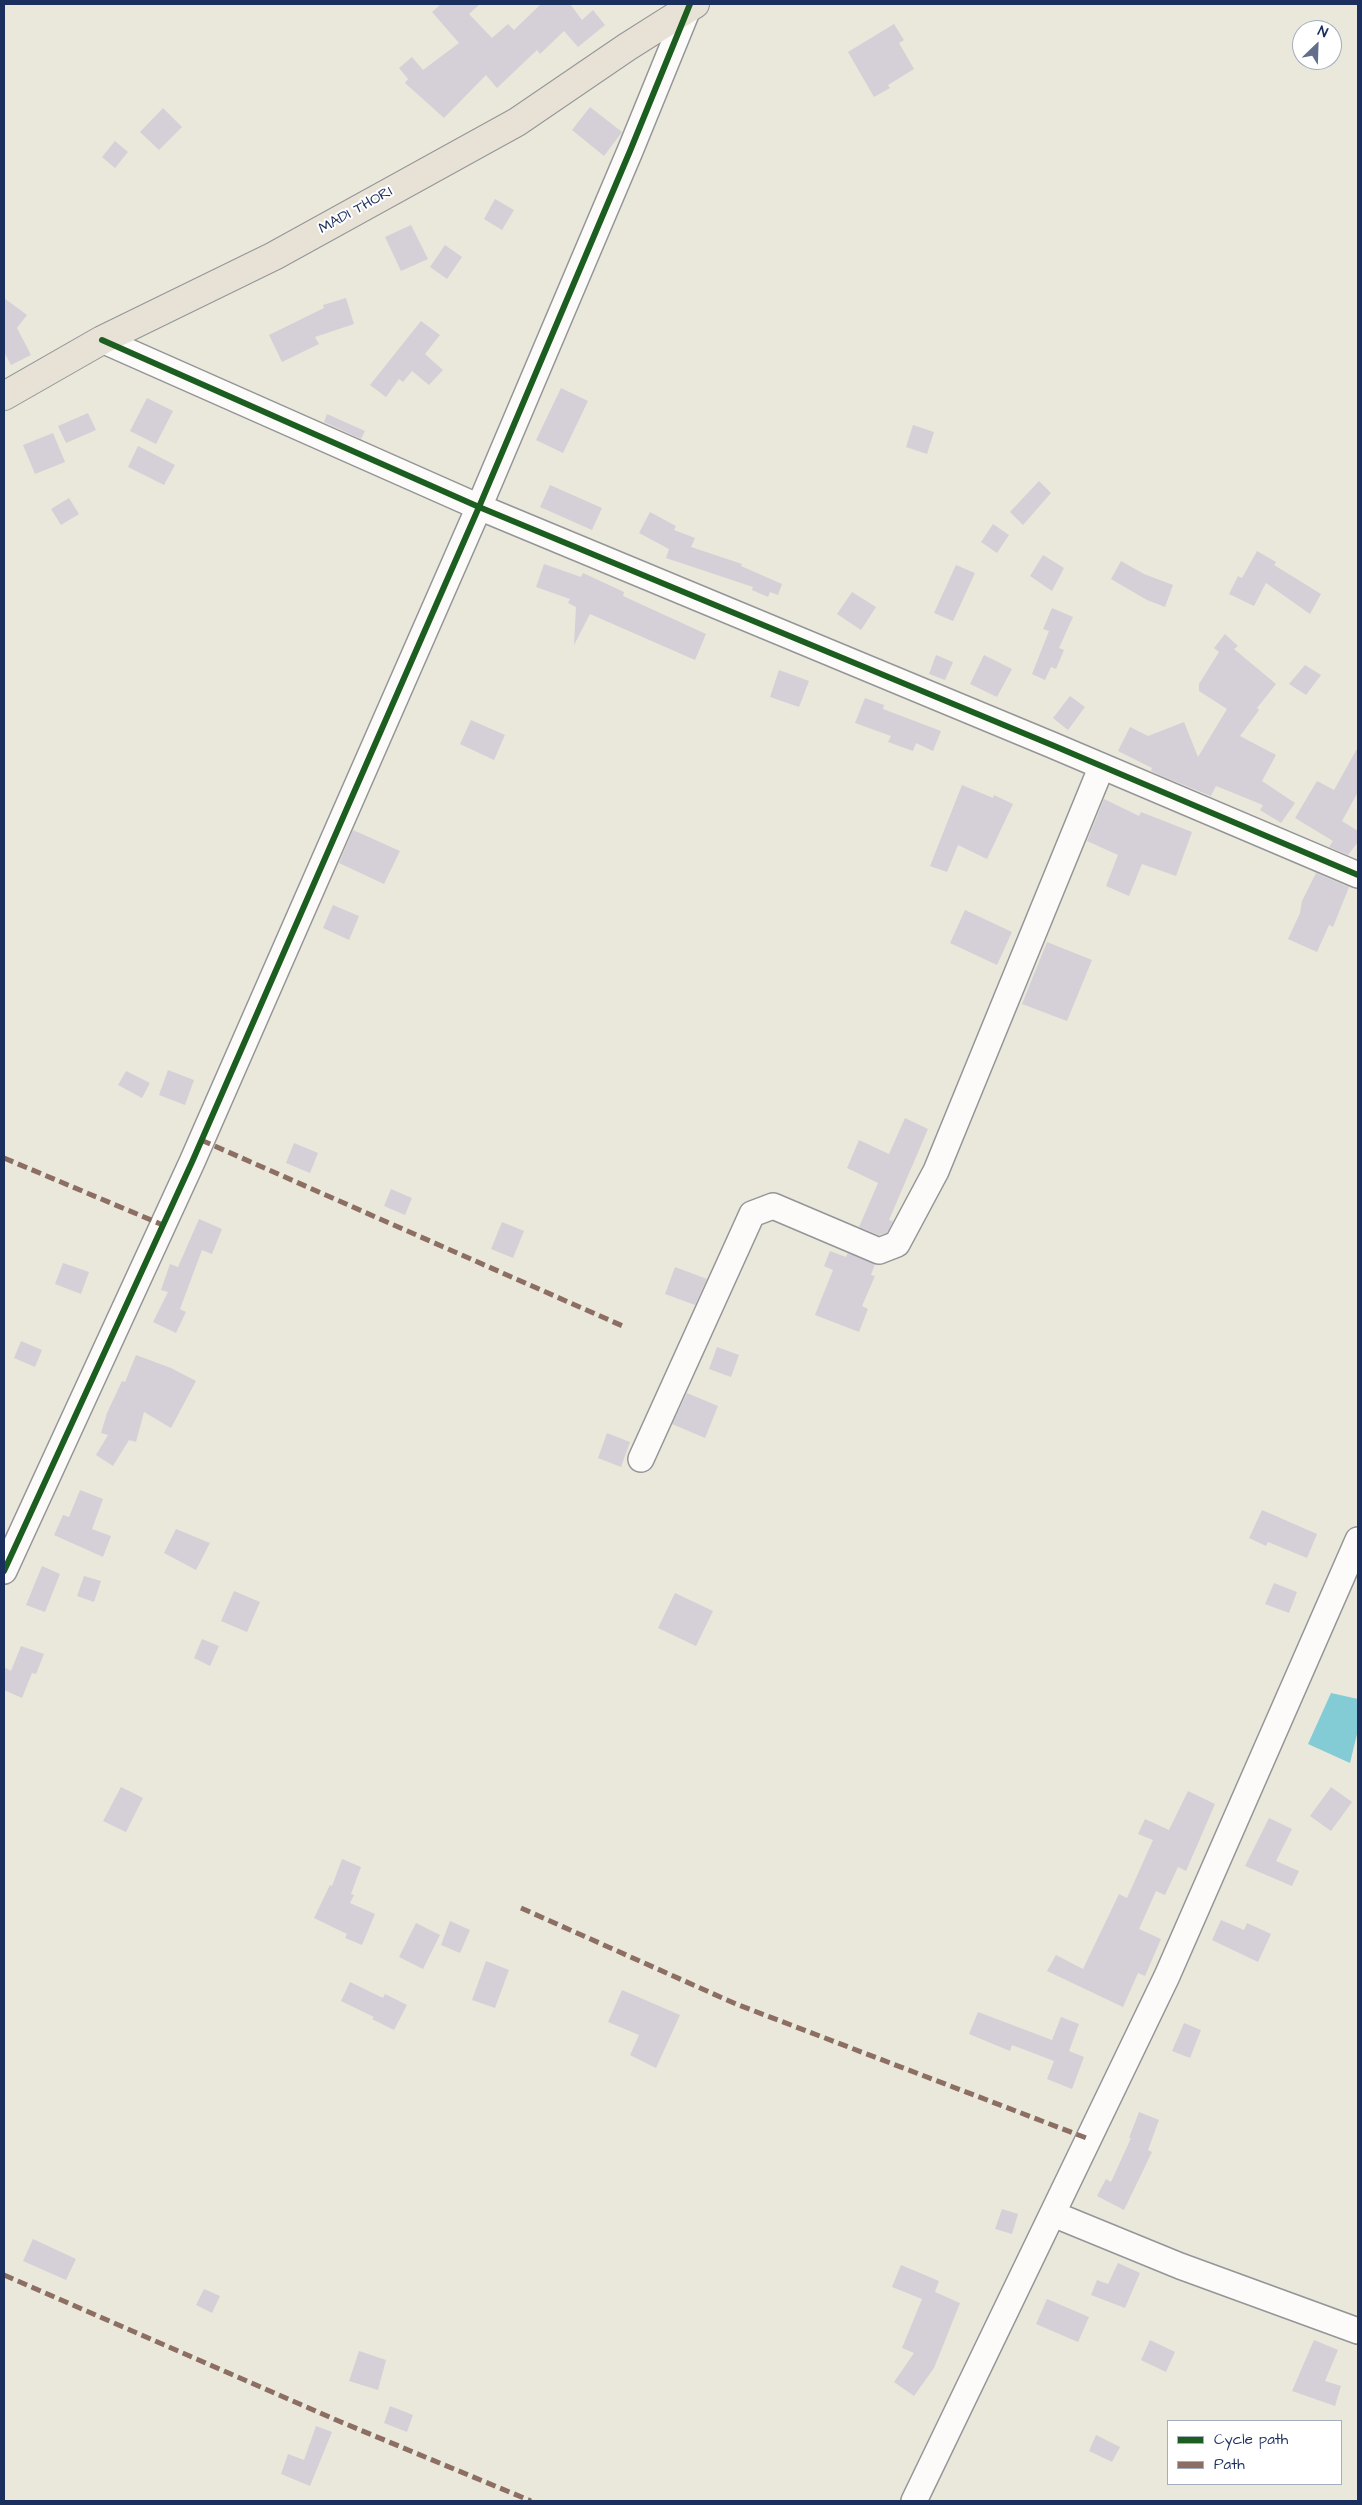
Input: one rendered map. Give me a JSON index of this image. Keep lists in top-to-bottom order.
{
  "streets": {
    "main road": ["MADI THORI"]
  },
  "legend": ["Cycle path", "Path"],
  "north": "top right"
}
